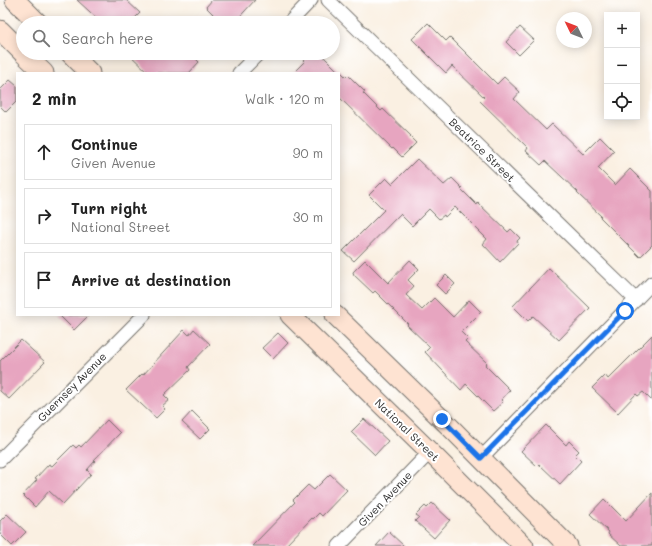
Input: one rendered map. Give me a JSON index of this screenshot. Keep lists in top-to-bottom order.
{
  "streets": {
    "main road": ["National Street"],
    "street": ["Beatrice Street", "Guernsey Avenue", "Given Avenue"]
  },
  "crossings": [
    ["National Street", "Given Avenue"]
  ],
  "north": "top left",
  "page": {
    "map_buttons": ["+", "−"],
    "search": "Search here",
    "heading": ["2 min", "Walk · 120 m"],
    "list": [
      ["Continue", "Given Avenue", "90 m"],
      ["Turn right", "National Street", "30 m"],
      "Arrive at destination"
    ]
  }
}
